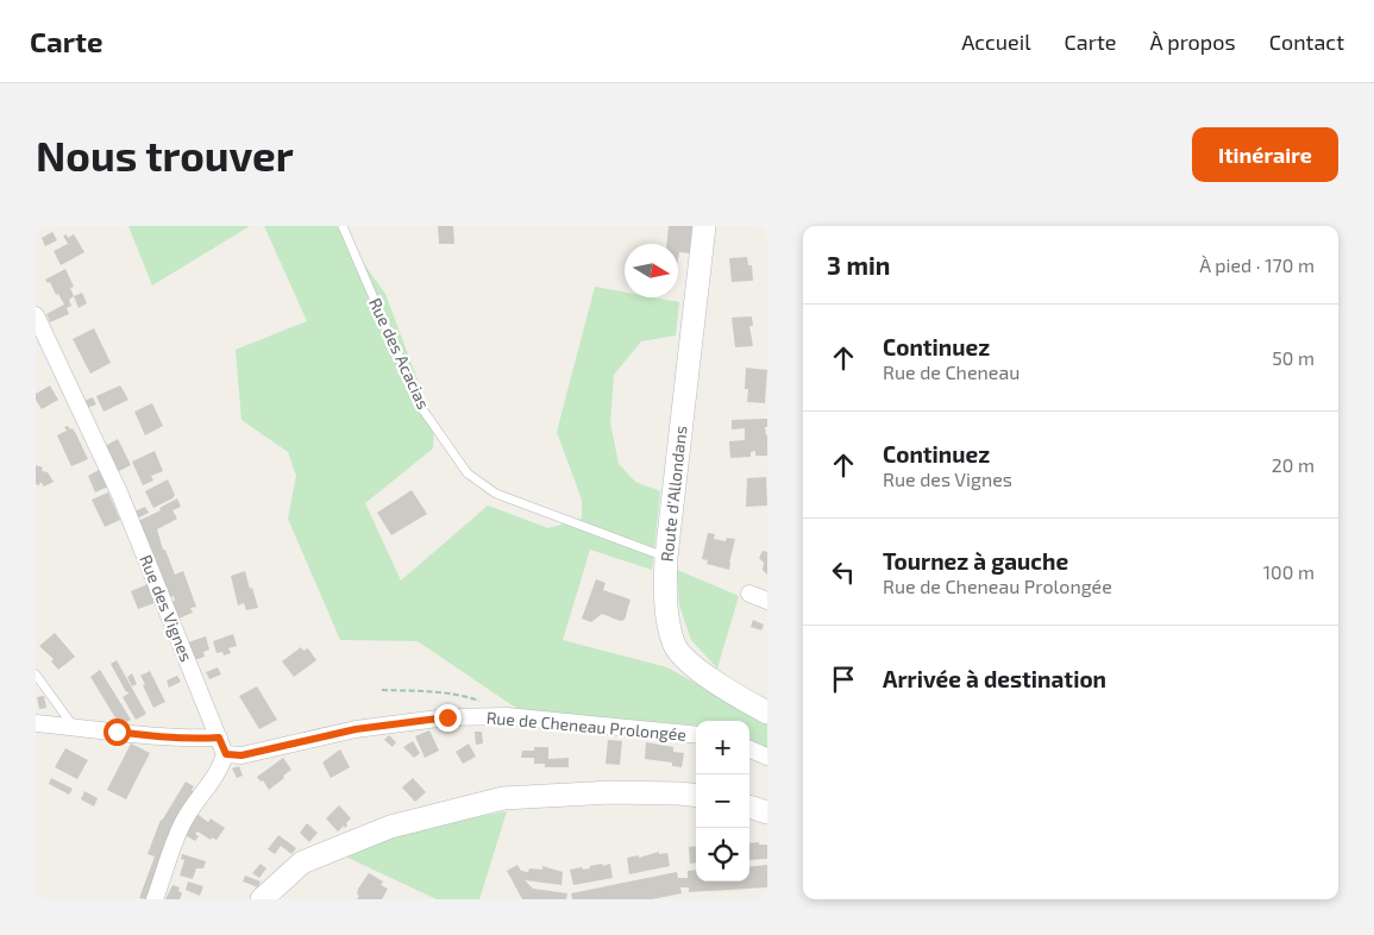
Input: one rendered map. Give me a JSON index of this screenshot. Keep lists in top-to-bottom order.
{
  "streets": {
    "main road": ["Route d'Allondans"],
    "street": ["Rue des Vignes", "Rue de Cheneau Prolongée"],
    "lane": ["Rue des Acacias"]
  },
  "crossings": [
    ["Rue des Acacias", "Route d'Allondans"],
    ["Rue des Vignes", "Rue de Cheneau Prolongée"]
  ],
  "north": "right",
  "page": {
    "header": "Carte",
    "nav": [
      "Accueil",
      "Carte",
      "À propos",
      "Contact"
    ],
    "buttons": "Itinéraire",
    "title": "Nous trouver",
    "heading": ["3 min", "À pied · 170 m"],
    "list": [
      ["Continuez", "Rue de Cheneau", "50 m"],
      ["Continuez", "Rue des Vignes", "20 m"],
      ["Tournez à gauche", "Rue de Cheneau Prolongée", "100 m"],
      "Arrivée à destination"
    ],
    "map_buttons": ["+", "−"]
  }
}
